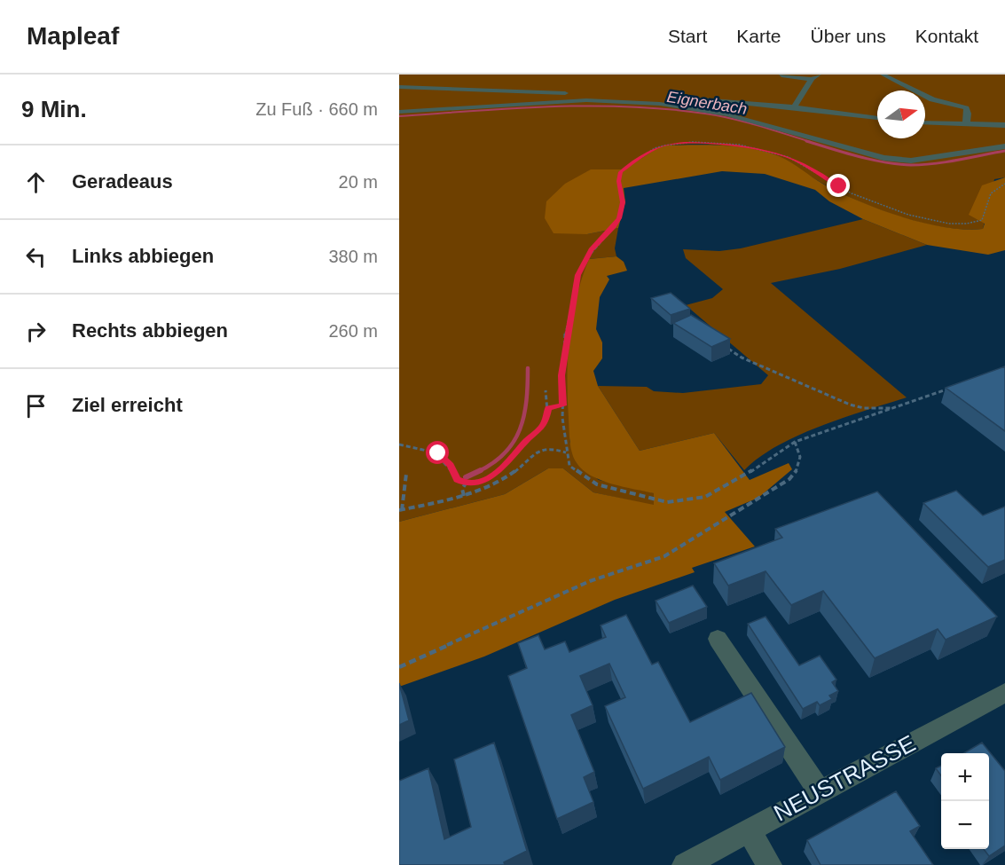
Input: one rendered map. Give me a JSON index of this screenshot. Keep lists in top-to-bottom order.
{
  "streets": {
    "street": ["NEUSTRASSE"]
  },
  "water": ["Eignerbach"],
  "north": "right",
  "page": {
    "header": "Mapleaf",
    "nav": [
      "Start",
      "Karte",
      "Über uns",
      "Kontakt"
    ],
    "heading": ["9 Min.", "Zu Fuß · 660 m"],
    "list": [
      ["Geradeaus", "20 m"],
      ["Links abbiegen", "380 m"],
      ["Rechts abbiegen", "260 m"],
      "Ziel erreicht"
    ],
    "map_buttons": ["+", "−"]
  }
}
